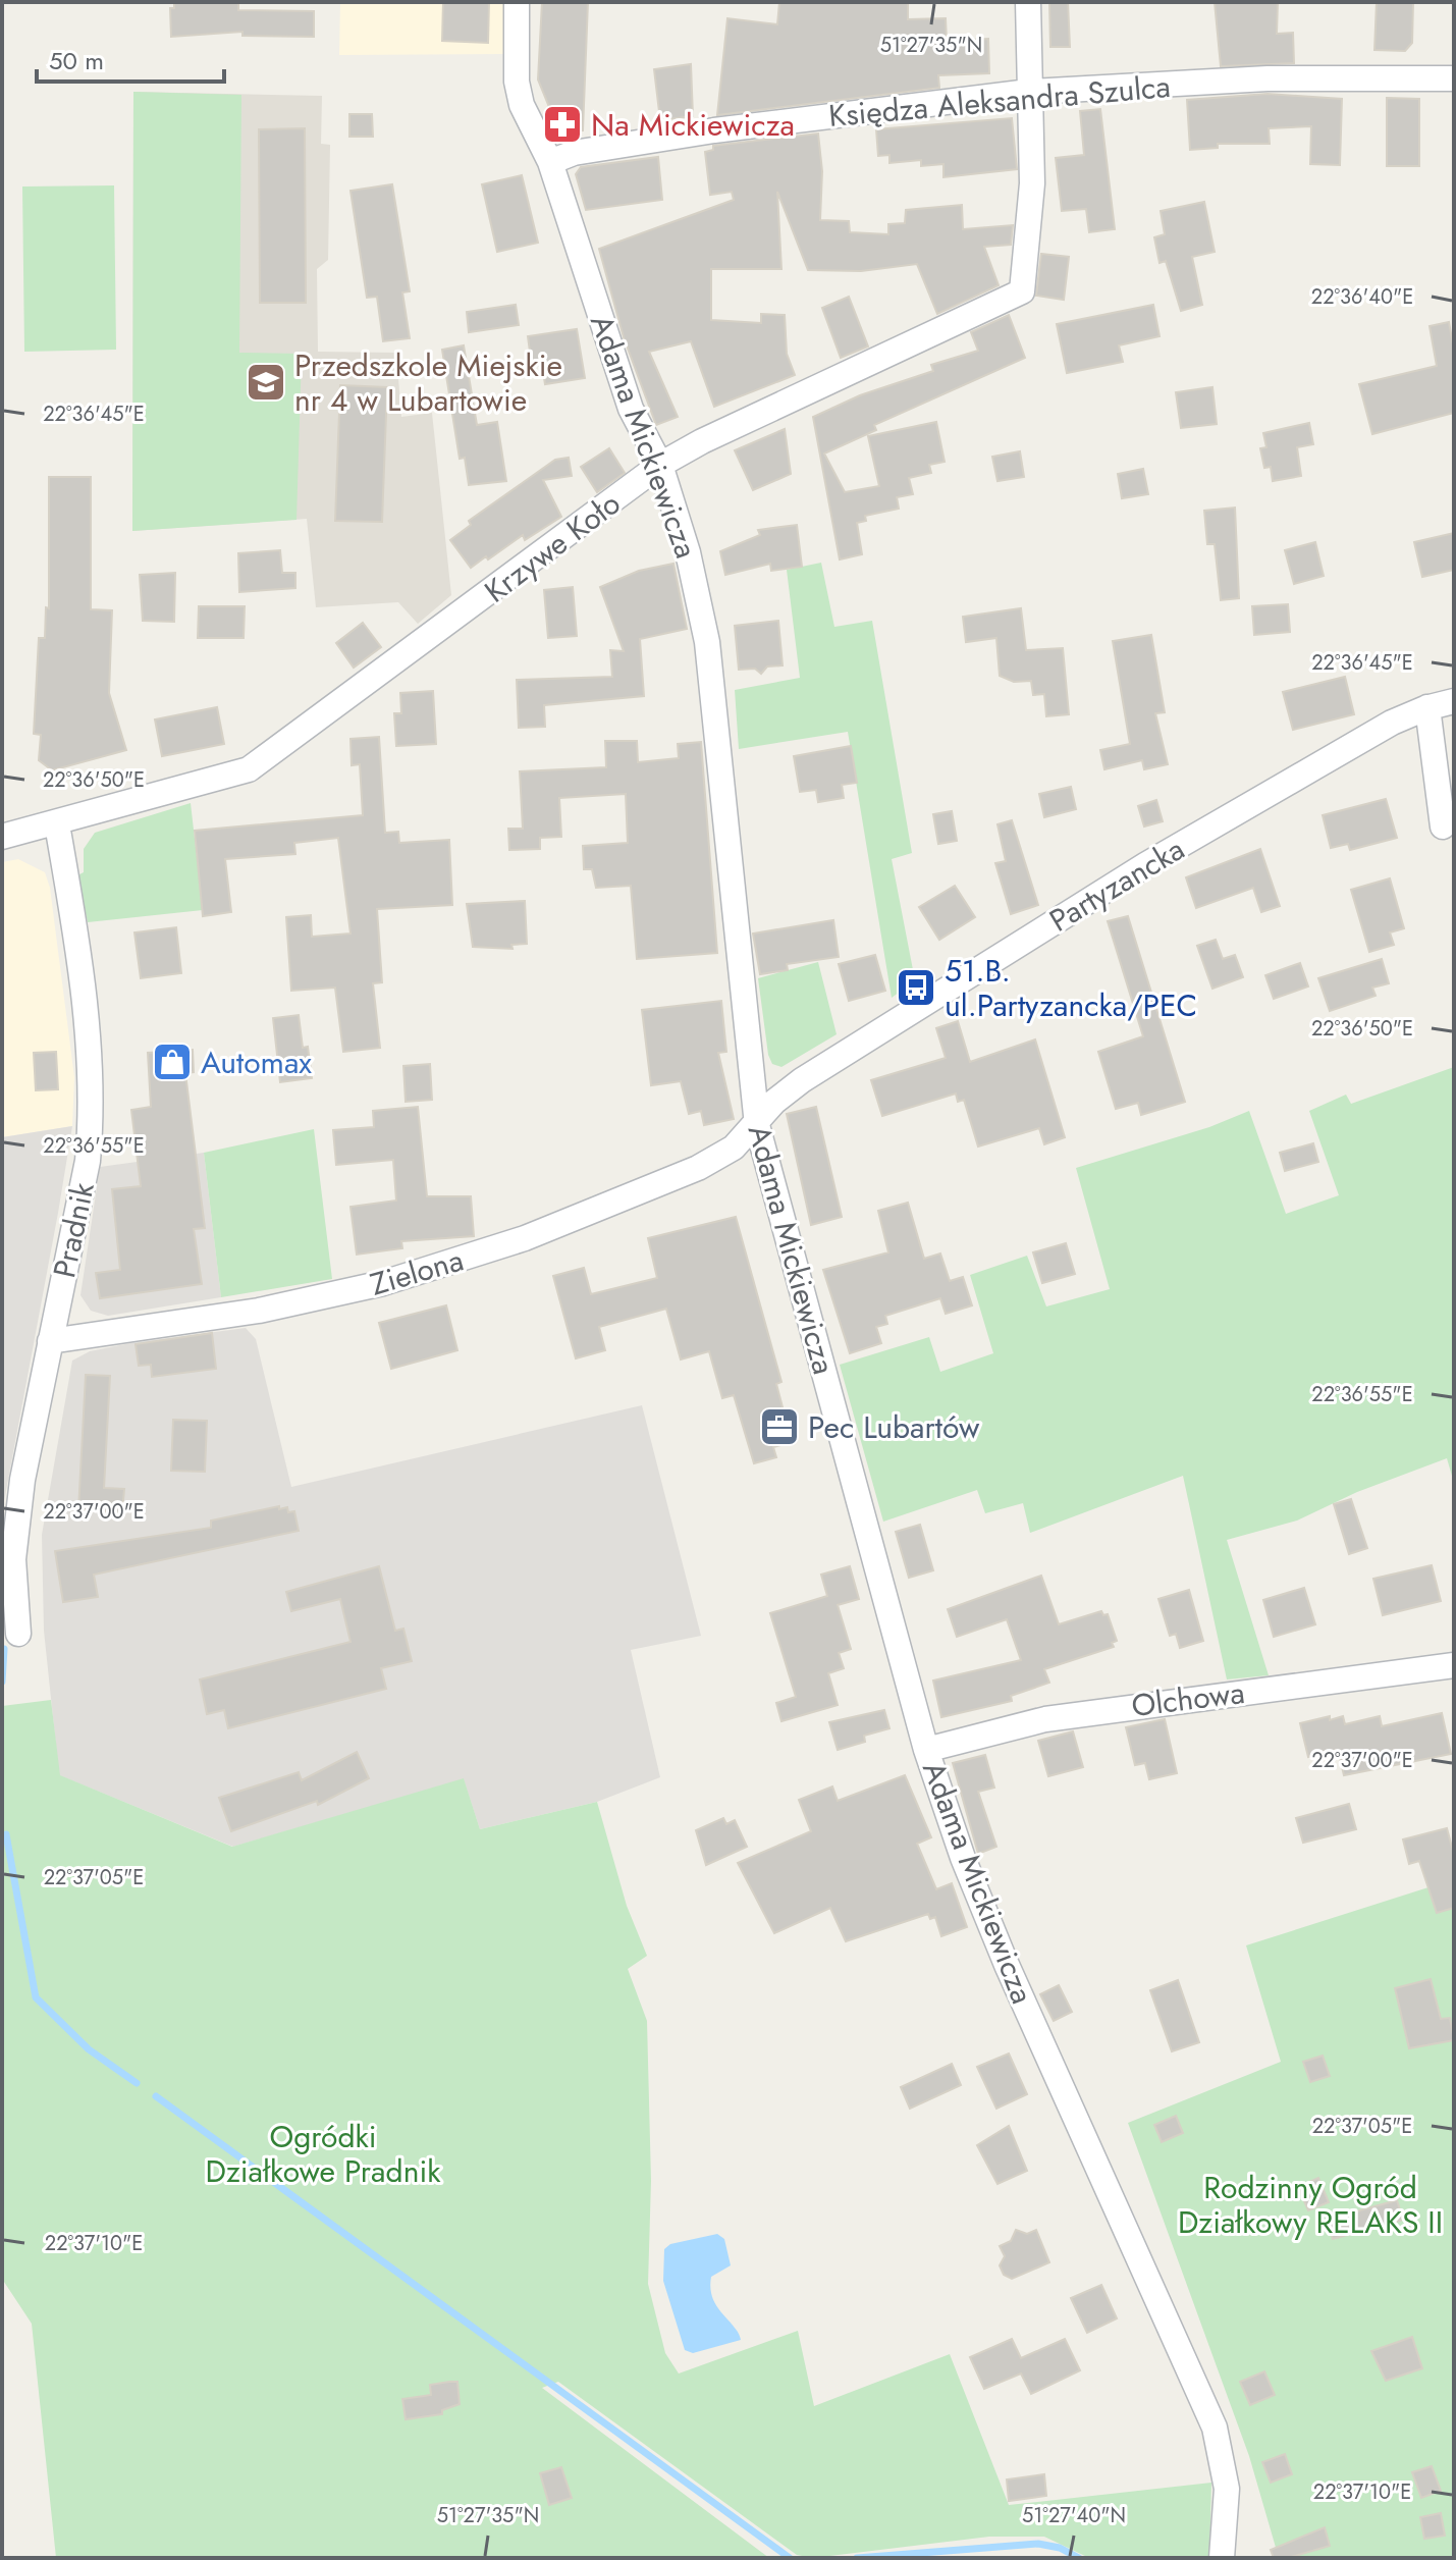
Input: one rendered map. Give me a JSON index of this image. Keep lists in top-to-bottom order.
{
  "streets": {
    "street": [
      "Księdza Aleksandra Szulca",
      "Adama Mickiewicza",
      "Krzywe Koło",
      "Partyzancka",
      "Pradnik",
      "Zielona",
      "Olchowa"
    ]
  },
  "crossings": [
    ["Księdza Aleksandra Szulca", "Adama Mickiewicza"],
    ["Księdza Aleksandra Szulca", "Krzywe Koło"],
    ["Adama Mickiewicza", "Krzywe Koło"],
    ["Adama Mickiewicza", "Partyzancka"],
    ["Adama Mickiewicza", "Zielona"],
    ["Adama Mickiewicza", "Olchowa"],
    ["Krzywe Koło", "Pradnik"],
    ["Partyzancka", "Zielona"],
    ["Pradnik", "Zielona"]
  ],
  "parks": ["Ogródki Działkowe Pradnik", "Rodzinny Ogród Działkowy RELAKS II"],
  "places": {
    "pharmacy": ["Na Mickiewicza"],
    "school or university": ["Przedszkole Miejskie nr 4 w Lubartowie"],
    "bus stop": ["51.B. ul.Partyzancka/PEC"],
    "shop": ["Automax"],
    "office": ["Pec Lubartów"]
  },
  "scale_bar": "50 m",
  "coordinates": [
    "51°27'35\"N",
    "22°36'40\"E",
    "22°36'45\"E",
    "22°36'50\"E",
    "22°36'55\"E",
    "22°37'00\"E",
    "22°37'05\"E",
    "22°37'10\"E",
    "51°27'40\"N"
  ]
}
